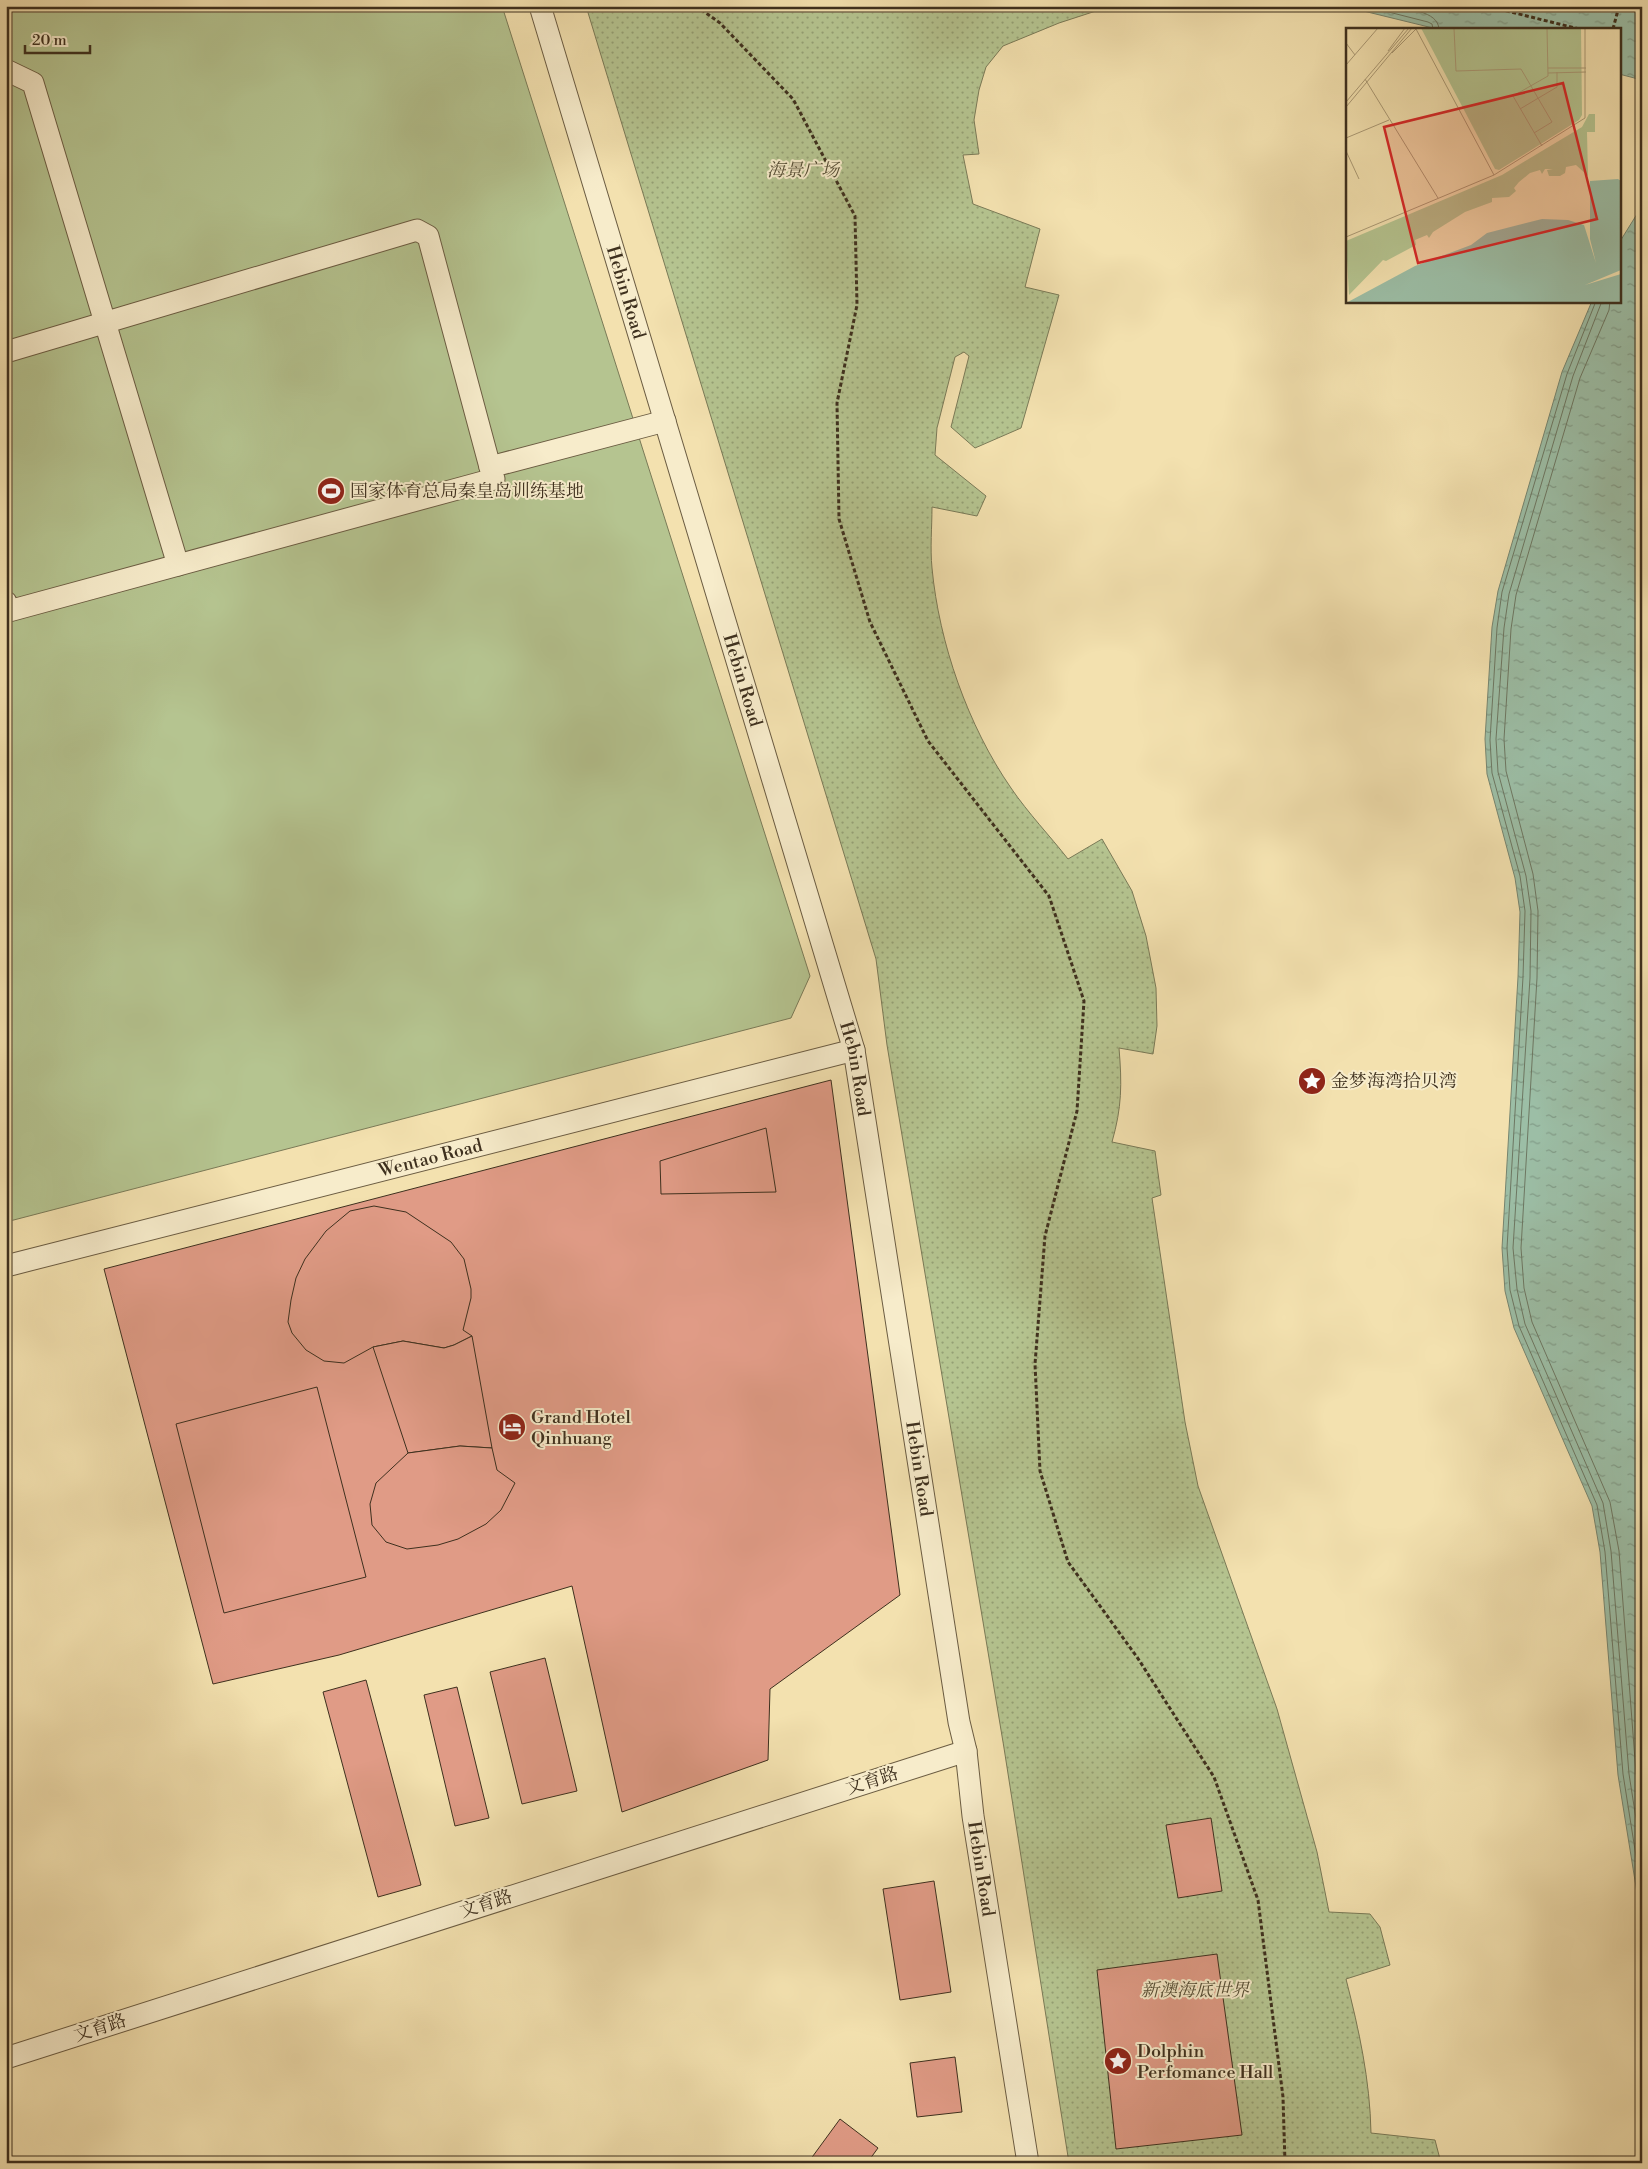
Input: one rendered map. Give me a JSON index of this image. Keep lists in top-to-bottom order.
{
  "streets": {
    "street": ["Hebin Road", "Wentao Road", "文育路"]
  },
  "crossings": [
    ["Hebin Road", "Wentao Road"],
    ["Hebin Road", "文育路"]
  ],
  "parks": ["海景广场", "新澳海底世界"],
  "places": {
    "sports": ["国家体育总局秦皇岛训练基地"],
    "place": ["金梦海湾拾贝湾", "Dolphin Perfomance Hall"],
    "hotel": ["Grand Hotel Qinhuang"]
  },
  "scale_bar": "20 m"
}
